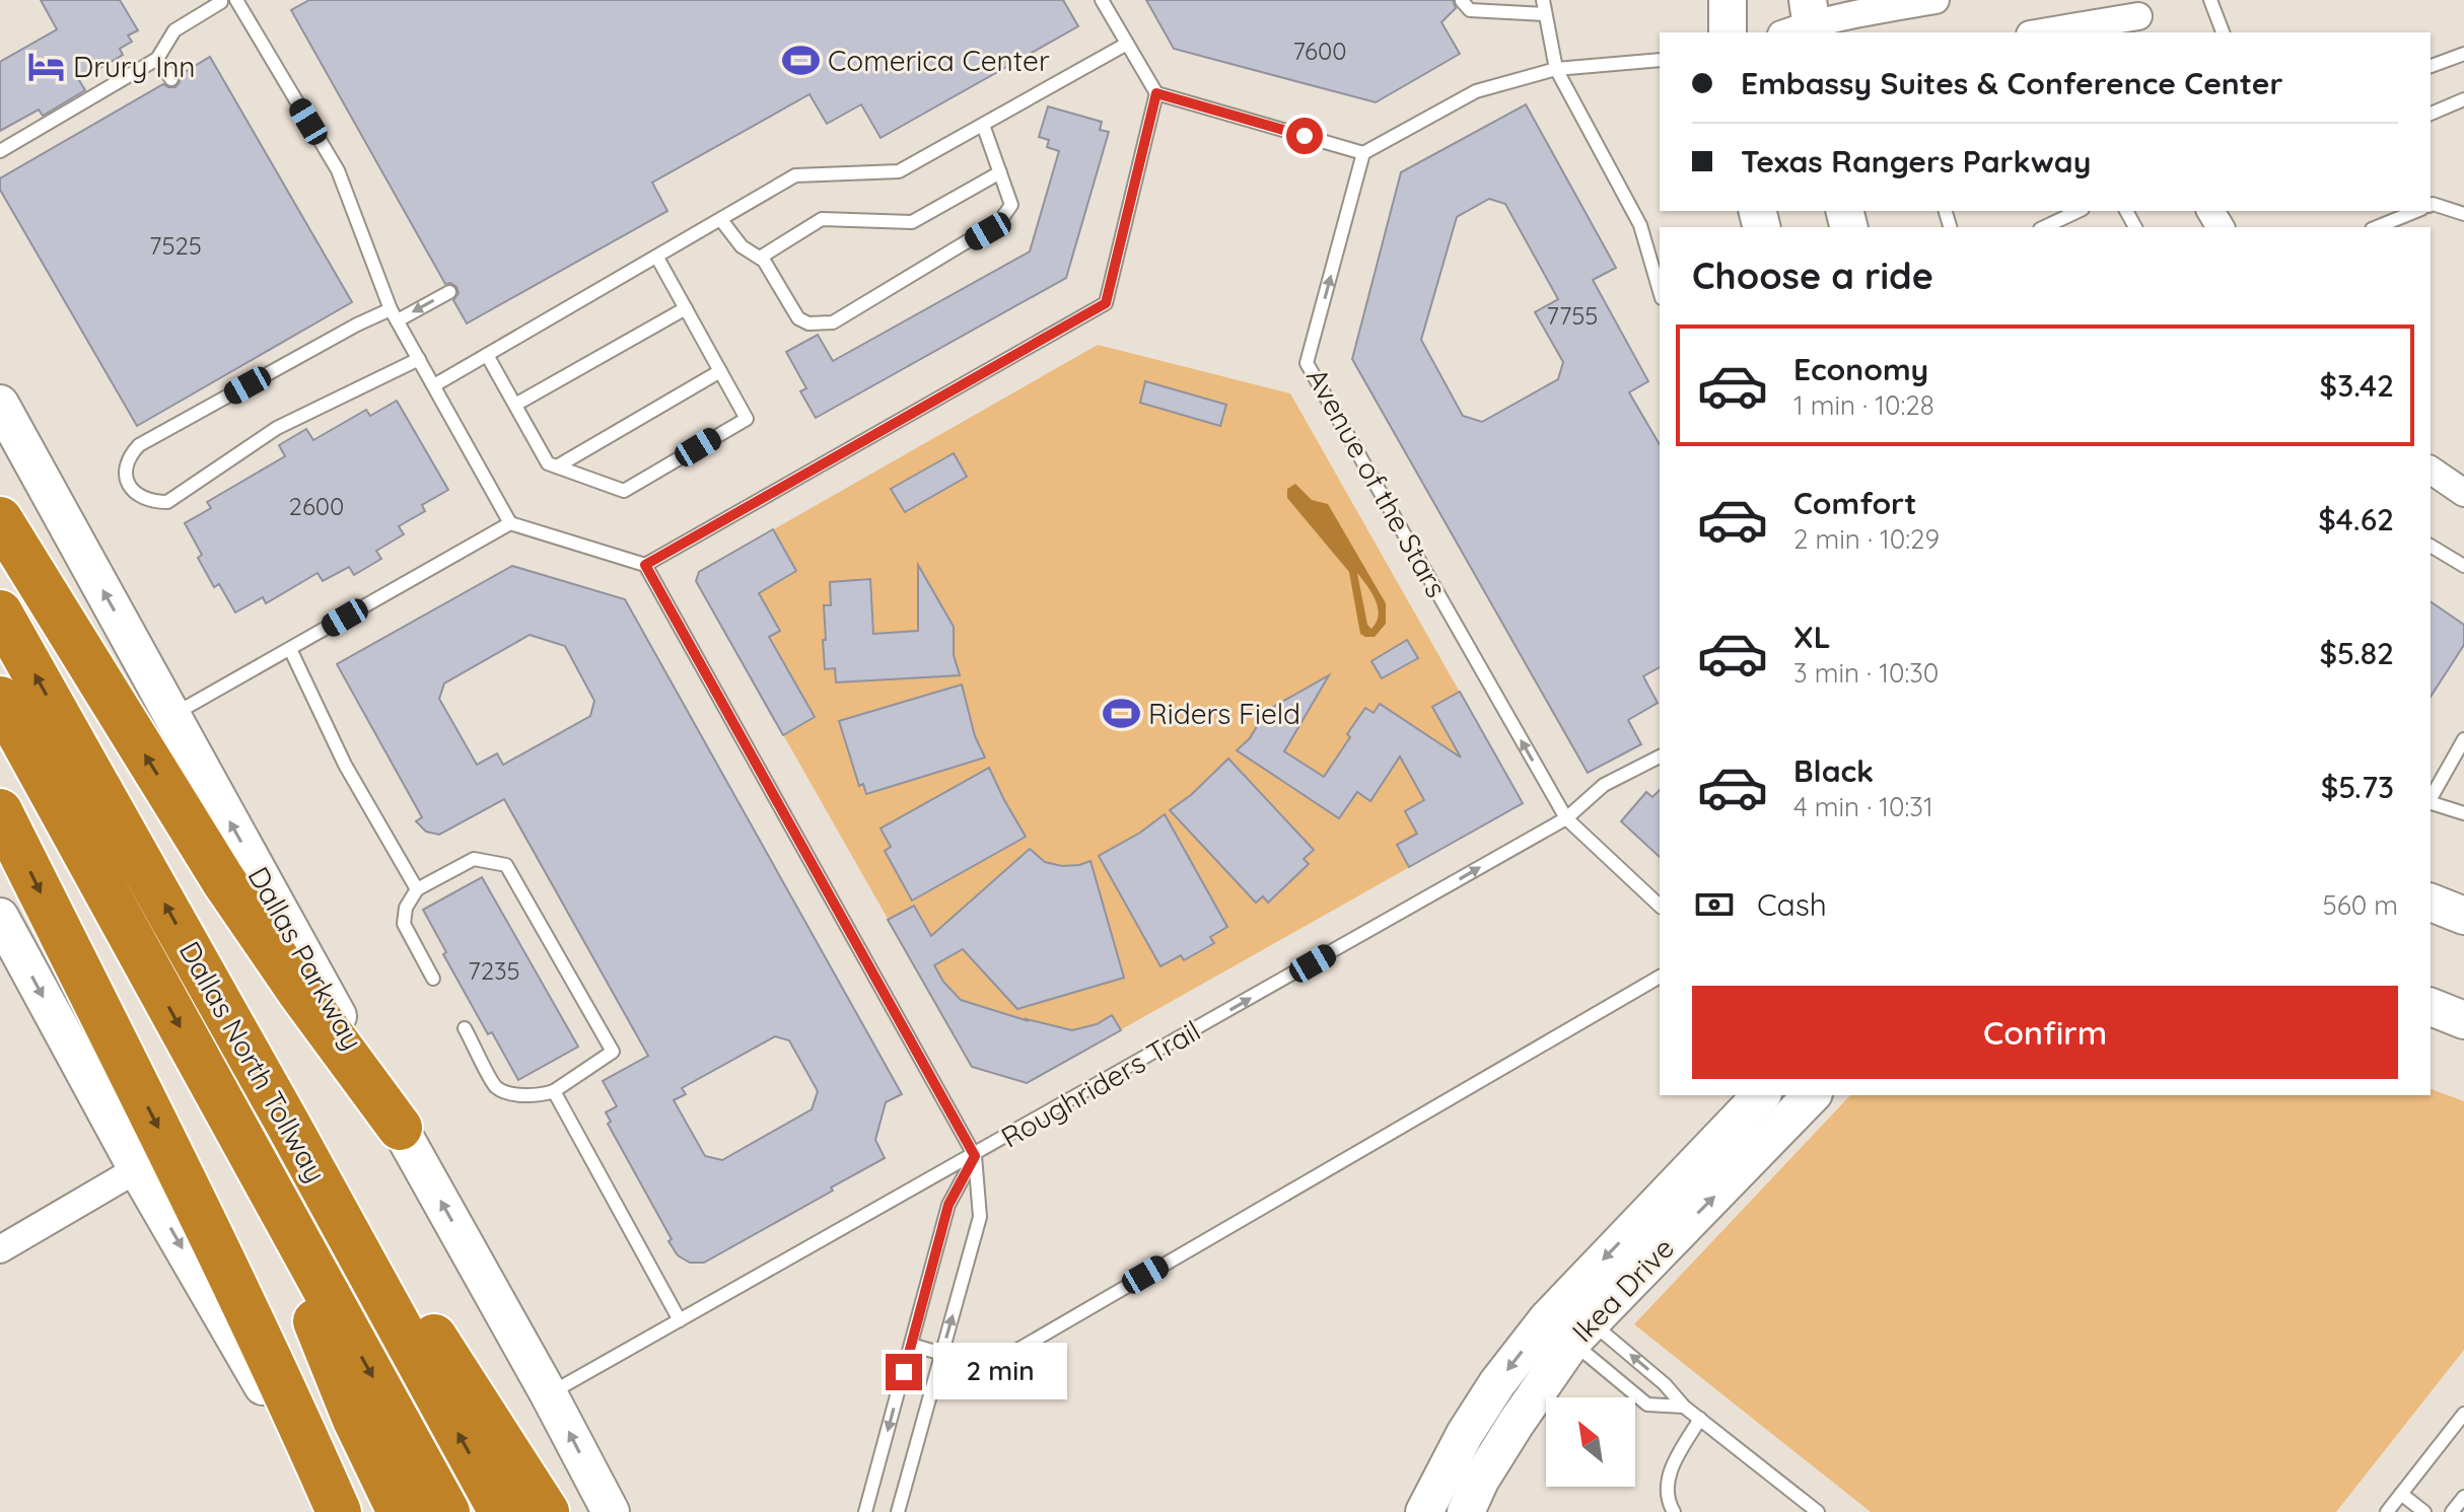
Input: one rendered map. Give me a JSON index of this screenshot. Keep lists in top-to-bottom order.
{
  "streets": {
    "highway": ["Dallas North Tollway"],
    "main road": ["Dallas Parkway", "Ikea Drive"],
    "lane": ["Avenue of the Stars", "Roughriders Trail"]
  },
  "crossings": [
    ["Avenue of the Stars", "Roughriders Trail"],
    ["Dallas Parkway", "Roughriders Trail"]
  ],
  "one_way": ["Avenue of the Stars", "Roughriders Trail"],
  "places": {
    "sports": ["Comerica Center", "Riders Field"],
    "hotel": ["Drury Inn"]
  },
  "house_numbers": [
    "7600",
    "7525",
    "7755",
    "2600",
    "7235"
  ],
  "north": "top left",
  "page": {
    "banner": ["Embassy Suites & Conference Center", "Texas Rangers Parkway"],
    "heading": "Choose a ride",
    "list": [
      {
        "name": "Economy",
        "note": "1 min · 10:28",
        "value": "$3.42"
      },
      {
        "name": "Comfort",
        "note": "2 min · 10:29",
        "value": "$4.62"
      },
      {
        "name": "XL",
        "note": "3 min · 10:30",
        "value": "$5.82"
      },
      {
        "name": "Black",
        "note": "4 min · 10:31",
        "value": "$5.73"
      }
    ],
    "pay": ["Cash", "560 m"],
    "buttons": "Confirm",
    "bubble": "2 min"
  }
}
